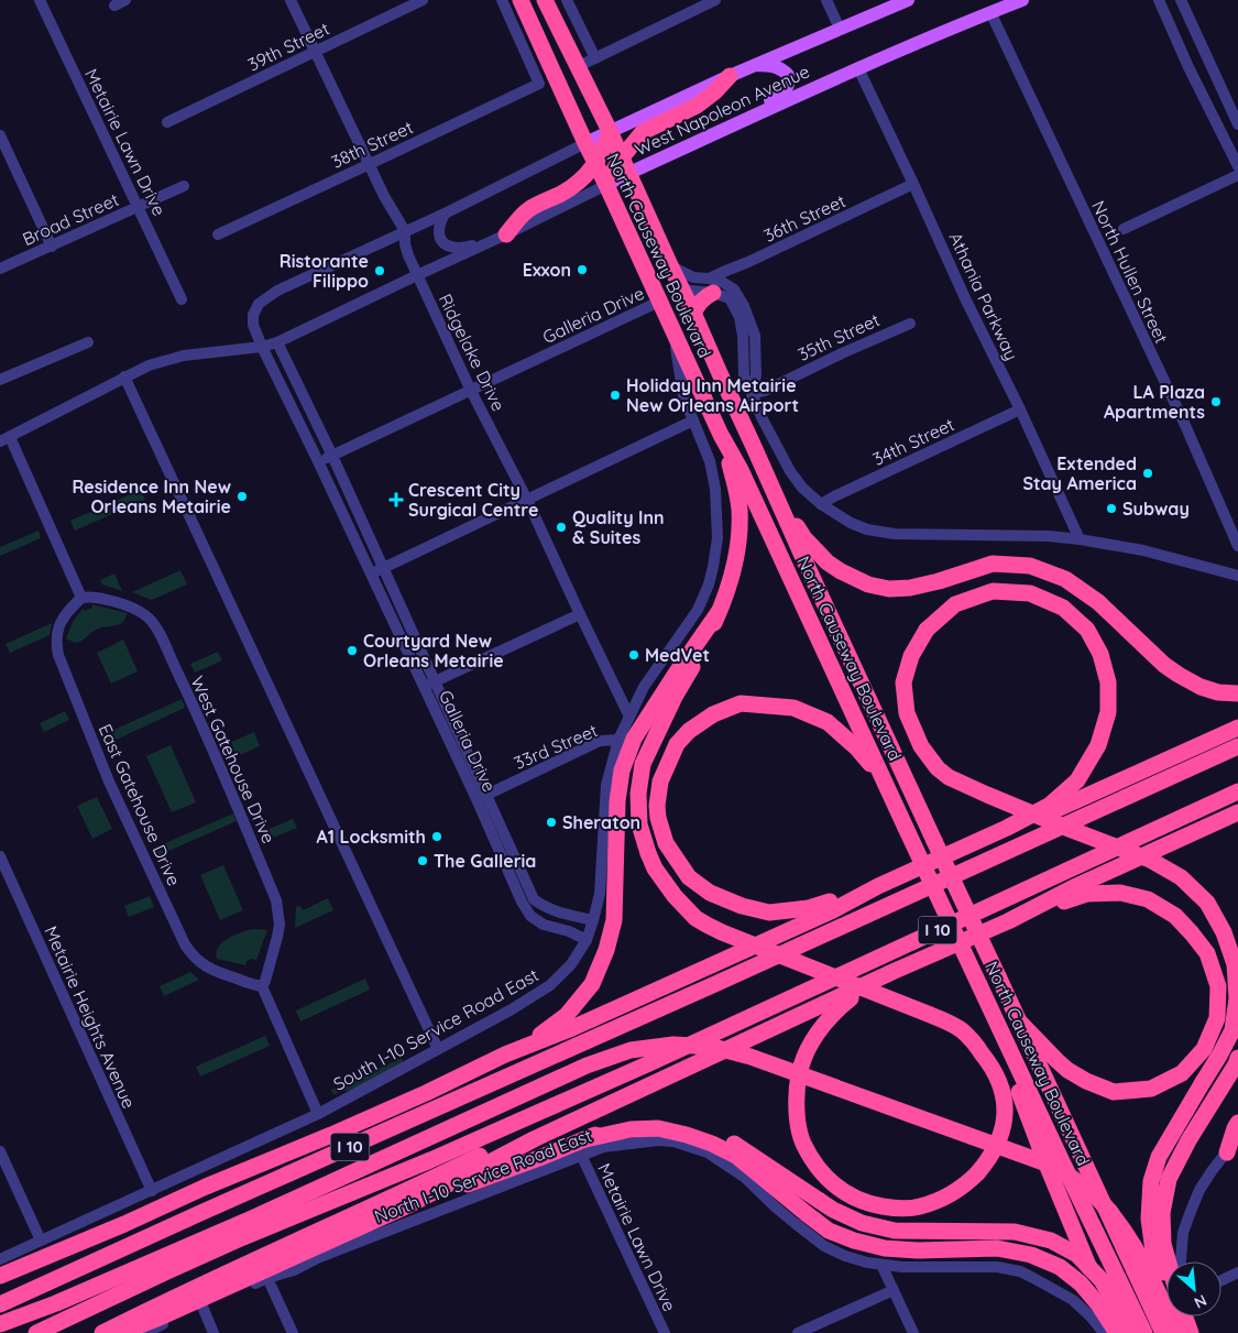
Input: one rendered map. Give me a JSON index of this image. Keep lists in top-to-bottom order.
{
  "streets": {
    "highway": ["North Causeway Boulevard", "I 10"],
    "main road": ["West Napoleon Avenue"],
    "street": [
      "39th Street",
      "Metairie Lawn Drive",
      "38th Street",
      "36th Street",
      "Broad Street",
      "North Hullen Street",
      "Athania Parkway",
      "Galleria Drive",
      "35th Street",
      "Ridgelake Drive",
      "34th Street",
      "33rd Street",
      "West Gatehouse Drive",
      "East Gatehouse Drive",
      "Metairie Heights Avenue",
      "South I-10 Service Road East",
      "North I-10 Service Road East"
    ]
  },
  "crossings": [
    ["39th Street", "Ridgelake Drive"],
    ["West Napoleon Avenue", "North Causeway Boulevard"],
    ["West Napoleon Avenue", "North Hullen Street"],
    ["West Napoleon Avenue", "Athania Parkway"],
    ["West Napoleon Avenue", "Galleria Drive"],
    ["West Napoleon Avenue", "Ridgelake Drive"],
    ["Metairie Lawn Drive", "Broad Street"],
    ["Metairie Lawn Drive", "North I-10 Service Road East"],
    ["38th Street", "Ridgelake Drive"],
    ["36th Street", "Athania Parkway"],
    ["North Causeway Boulevard", "Galleria Drive"],
    ["North Causeway Boulevard", "South I-10 Service Road East"],
    ["Athania Parkway", "34th Street"],
    ["Galleria Drive", "Ridgelake Drive"],
    ["Galleria Drive", "33rd Street"],
    ["Galleria Drive", "South I-10 Service Road East"],
    ["Ridgelake Drive", "South I-10 Service Road East"],
    ["33rd Street", "South I-10 Service Road East"],
    ["West Gatehouse Drive", "East Gatehouse Drive"],
    ["Metairie Heights Avenue", "South I-10 Service Road East"]
  ],
  "places": {
    "other": [
      "Exxon",
      "Ristorante Filippo",
      "Holiday Inn Metairie New Orleans Airport",
      "LA Plaza Apartments",
      "Extended Stay America",
      "Residence Inn New Orleans Metairie",
      "Subway",
      "Quality Inn & Suites",
      "Courtyard New Orleans Metairie",
      "MedVet",
      "Sheraton",
      "A1 Locksmith",
      "The Galleria"
    ],
    "health": ["Crescent City Surgical Centre"]
  },
  "north": "bottom right"
}
